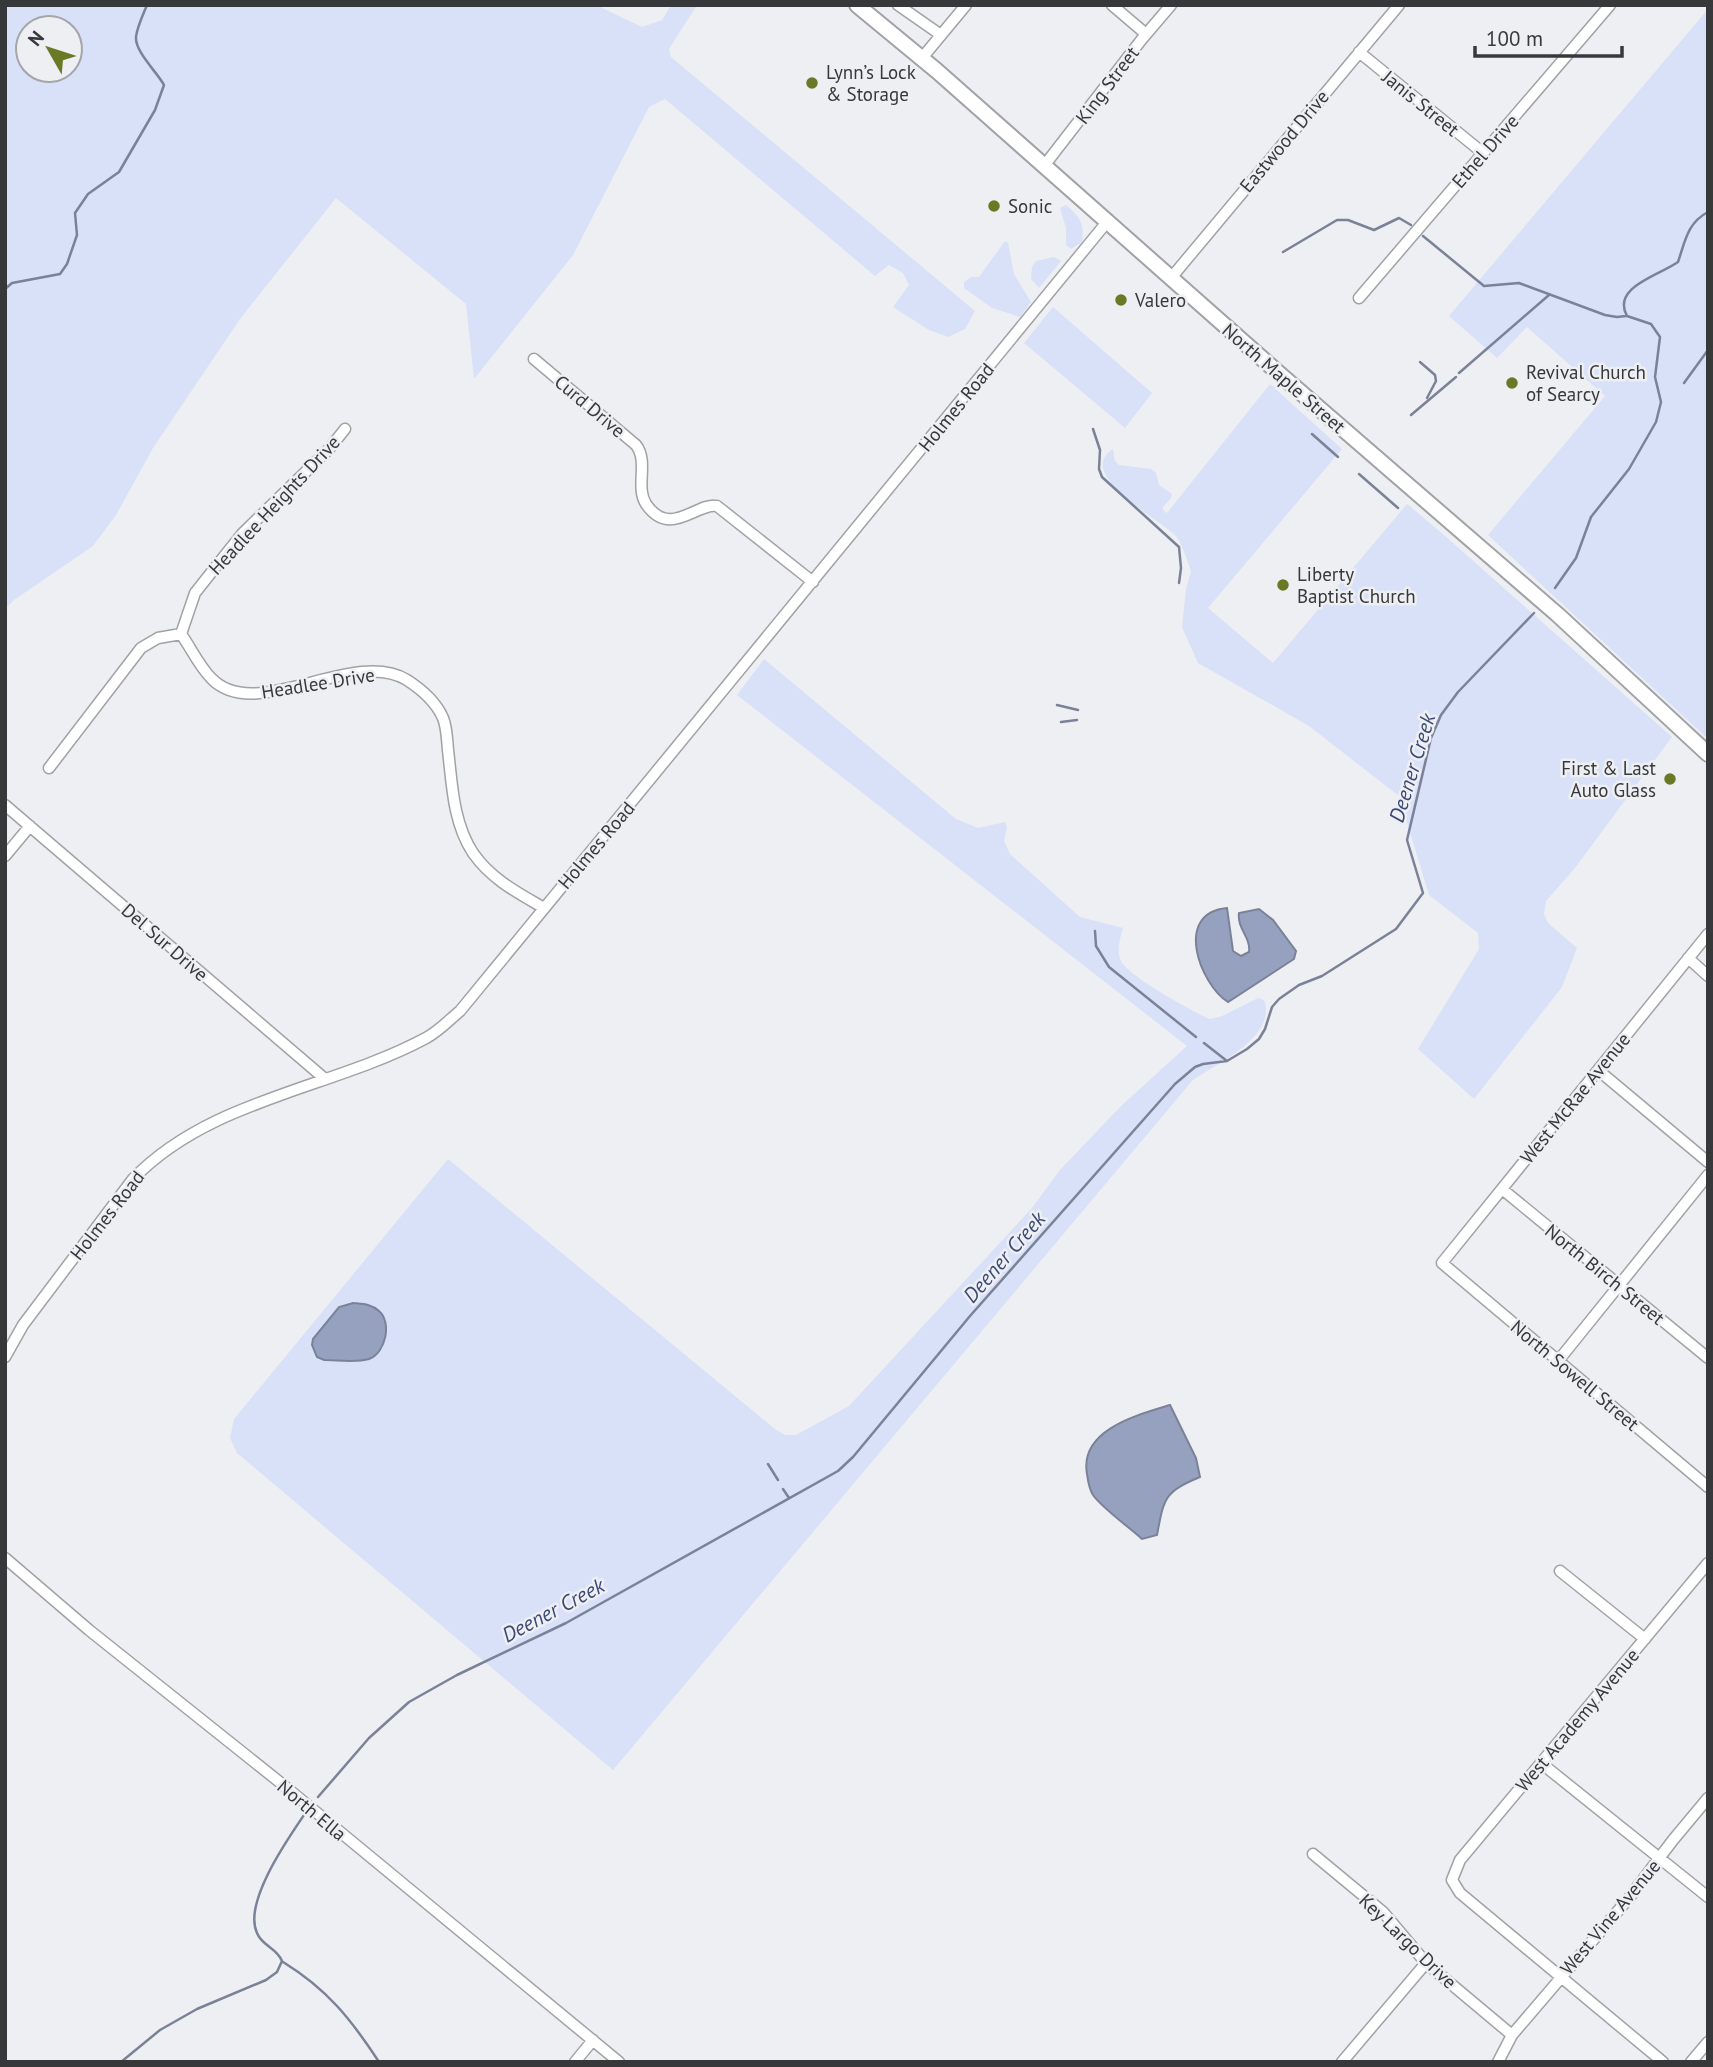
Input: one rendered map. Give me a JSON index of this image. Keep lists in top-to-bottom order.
{
  "streets": {
    "main road": ["North Maple Street"],
    "street": [
      "King Street",
      "Janis Street",
      "Eastwood Drive",
      "Ethel Drive",
      "Curd Drive",
      "Holmes Road",
      "Headlee Heights Drive",
      "Headlee Drive",
      "Del Sur Drive",
      "West McRae Avenue",
      "North Birch Street",
      "North Sowell Street",
      "West Academy Avenue",
      "North Ella",
      "West Vine Avenue",
      "Key Largo Drive"
    ]
  },
  "crossings": [
    ["King Street", "North Maple Street"],
    ["Janis Street", "Eastwood Drive"],
    ["Janis Street", "Ethel Drive"],
    ["Eastwood Drive", "North Maple Street"],
    ["North Maple Street", "Holmes Road"],
    ["Curd Drive", "Holmes Road"],
    ["Holmes Road", "Headlee Drive"],
    ["Holmes Road", "Del Sur Drive"],
    ["Headlee Heights Drive", "Headlee Drive"],
    ["West McRae Avenue", "North Birch Street"],
    ["West McRae Avenue", "North Sowell Street"],
    ["West Academy Avenue", "West Vine Avenue"],
    ["West Vine Avenue", "Key Largo Drive"]
  ],
  "water": ["Deener Creek"],
  "places": [
    "Lynn’s Lock & Storage",
    "Sonic",
    "Valero",
    "Revival Church of Searcy",
    "Liberty Baptist Church",
    "First & Last Auto Glass"
  ],
  "scale_bar": "100 m",
  "north": "top left"
}
